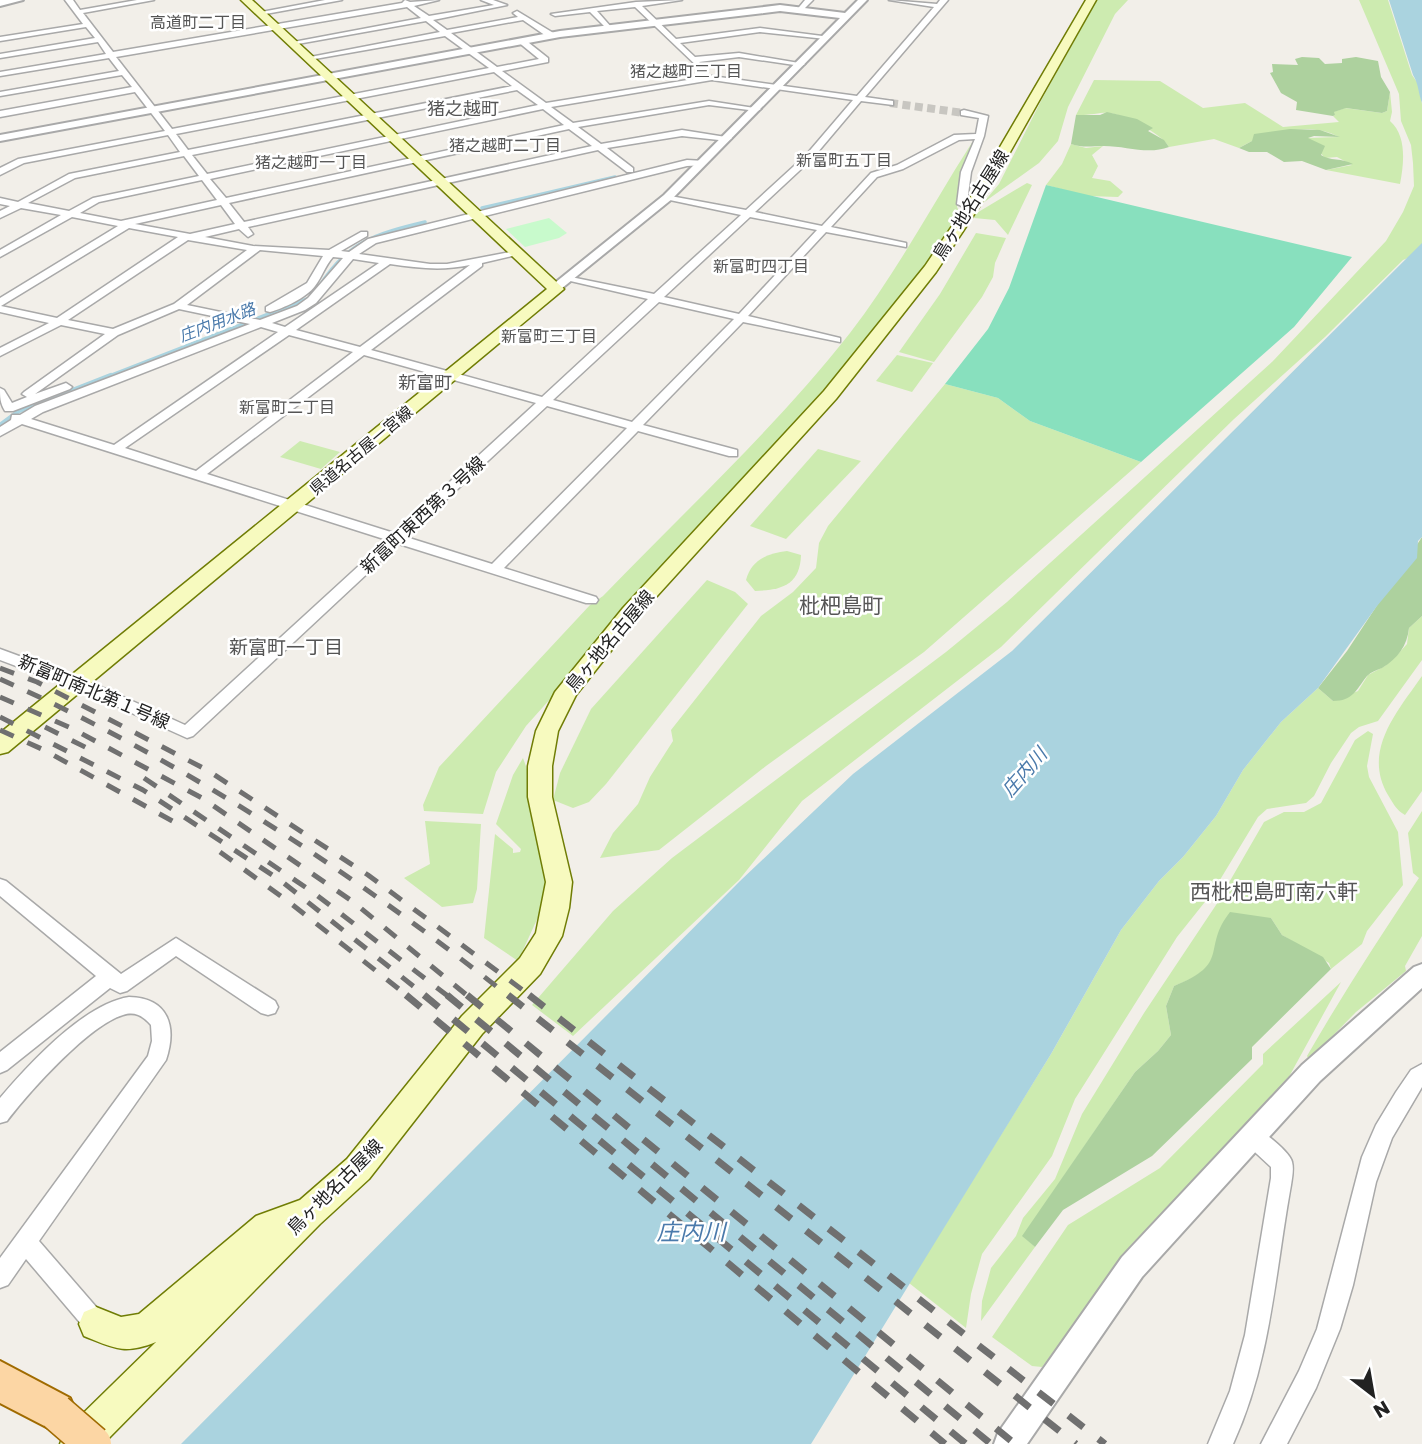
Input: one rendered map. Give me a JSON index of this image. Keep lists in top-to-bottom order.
{
  "streets": {
    "main road": ["鳥ヶ地名古屋線", "県道名古屋一宮線"],
    "street": ["新富町東西第３号線", "新富町南北第１号線"]
  },
  "crossings": [
    ["県道名古屋一宮線", "新富町南北第１号線"],
    ["新富町東西第３号線", "新富町南北第１号線"]
  ],
  "districts": [
    "高道町二丁目",
    "猪之越町三丁目",
    "猪之越町",
    "猪之越町二丁目",
    "新富町五丁目",
    "猪之越町一丁目",
    "新富町四丁目",
    "新富町三丁目",
    "新富町",
    "新富町二丁目",
    "枇杷島町",
    "新富町一丁目",
    "西枇杷島町南六軒"
  ],
  "water": ["庄内用水路", "庄内川"],
  "north": "bottom right"
}
